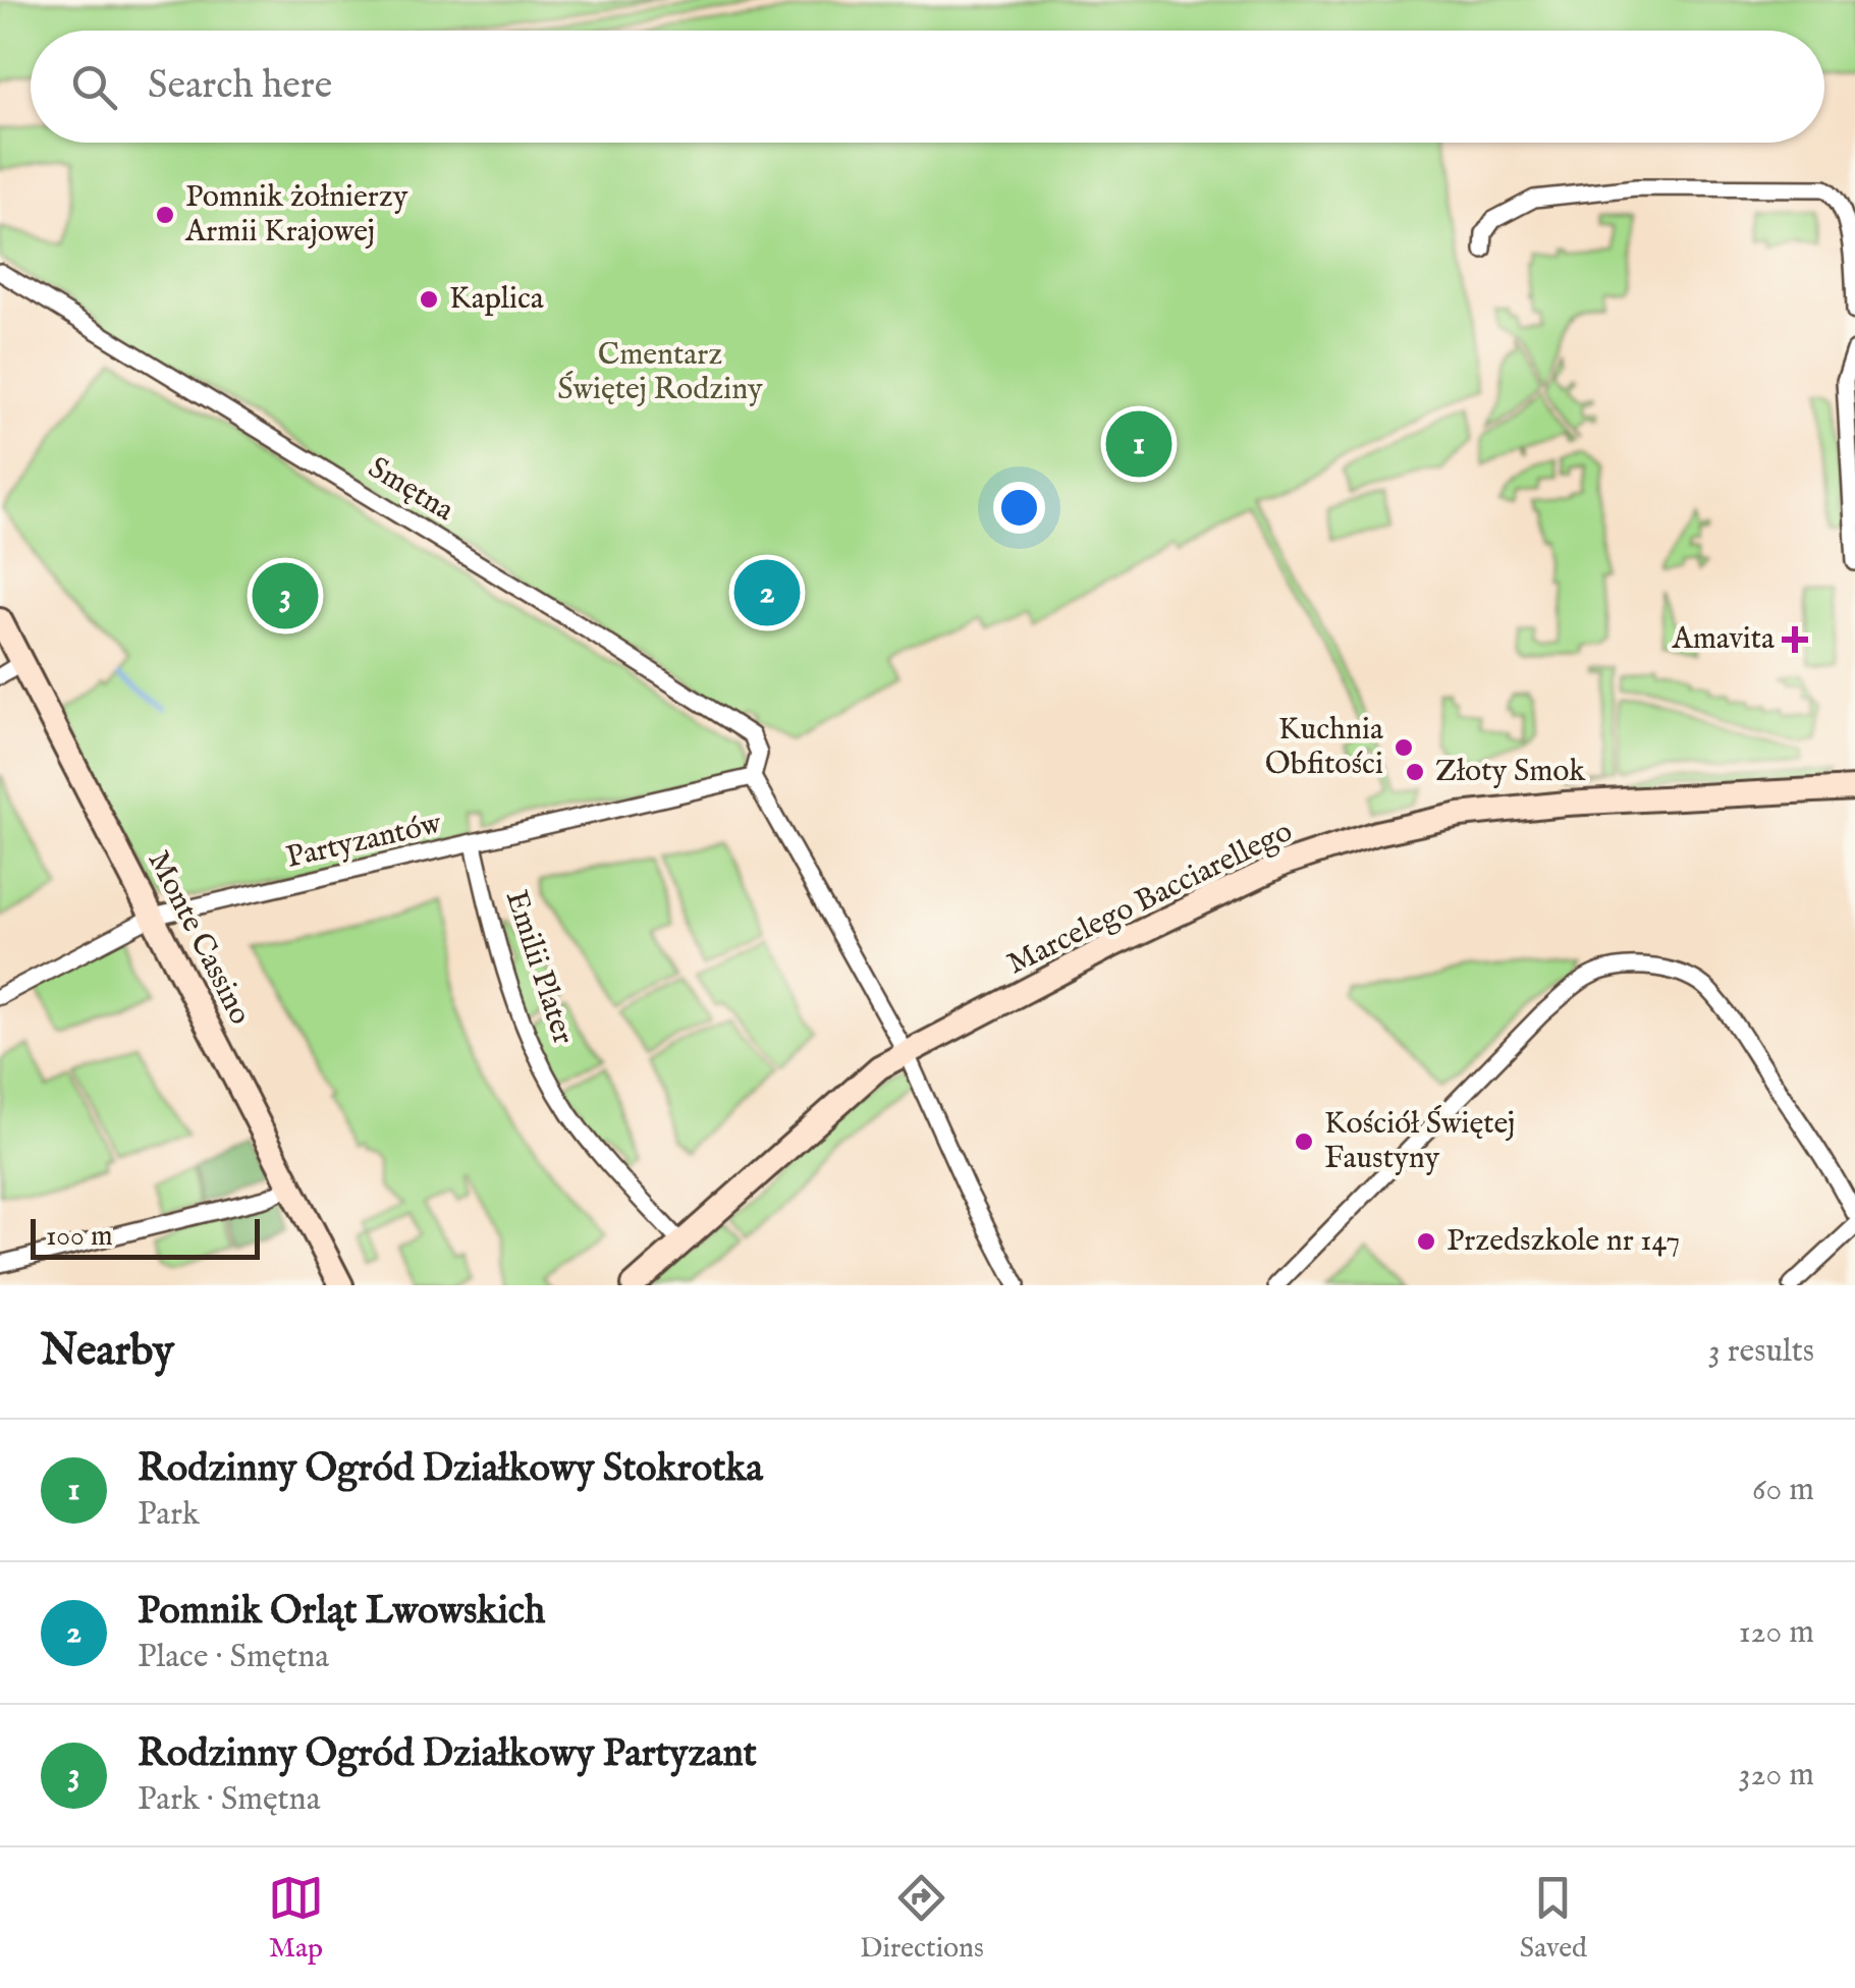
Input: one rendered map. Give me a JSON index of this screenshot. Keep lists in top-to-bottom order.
{
  "streets": {
    "street": [
      "Smętna",
      "Partyzantów",
      "Marcelego Bacciarellego",
      "Monte Cassino",
      "Emilii Plater"
    ]
  },
  "crossings": [
    ["Smętna", "Partyzantów"],
    ["Partyzantów", "Monte Cassino"],
    ["Partyzantów", "Emilii Plater"],
    ["Marcelego Bacciarellego", "Emilii Plater"]
  ],
  "parks": ["Cmentarz Świętej Rodziny"],
  "places": {
    "other": [
      "Pomnik żołnierzy Armii Krajowej",
      "Kaplica",
      "Kuchnia Obfitości",
      "Złoty Smok",
      "Kościół Świętej Faustyny",
      "Przedszkole nr 147"
    ],
    "health": ["Amavita"]
  },
  "scale_bar": "100 m",
  "page": {
    "search": "Search here",
    "pins": ["1", "2", "3"],
    "scale": "100 m",
    "heading": ["Nearby", "3 results"],
    "list": [
      {
        "mark": "1",
        "name": "Rodzinny Ogród Działkowy Stokrotka",
        "note": "Park",
        "value": "60 m"
      },
      {
        "mark": "2",
        "name": "Pomnik Orląt Lwowskich",
        "note": "Place · Smętna",
        "value": "120 m"
      },
      {
        "mark": "3",
        "name": "Rodzinny Ogród Działkowy Partyzant",
        "note": "Park · Smętna",
        "value": "320 m"
      }
    ],
    "nav": ["Map", "Directions", "Saved"]
  }
}
